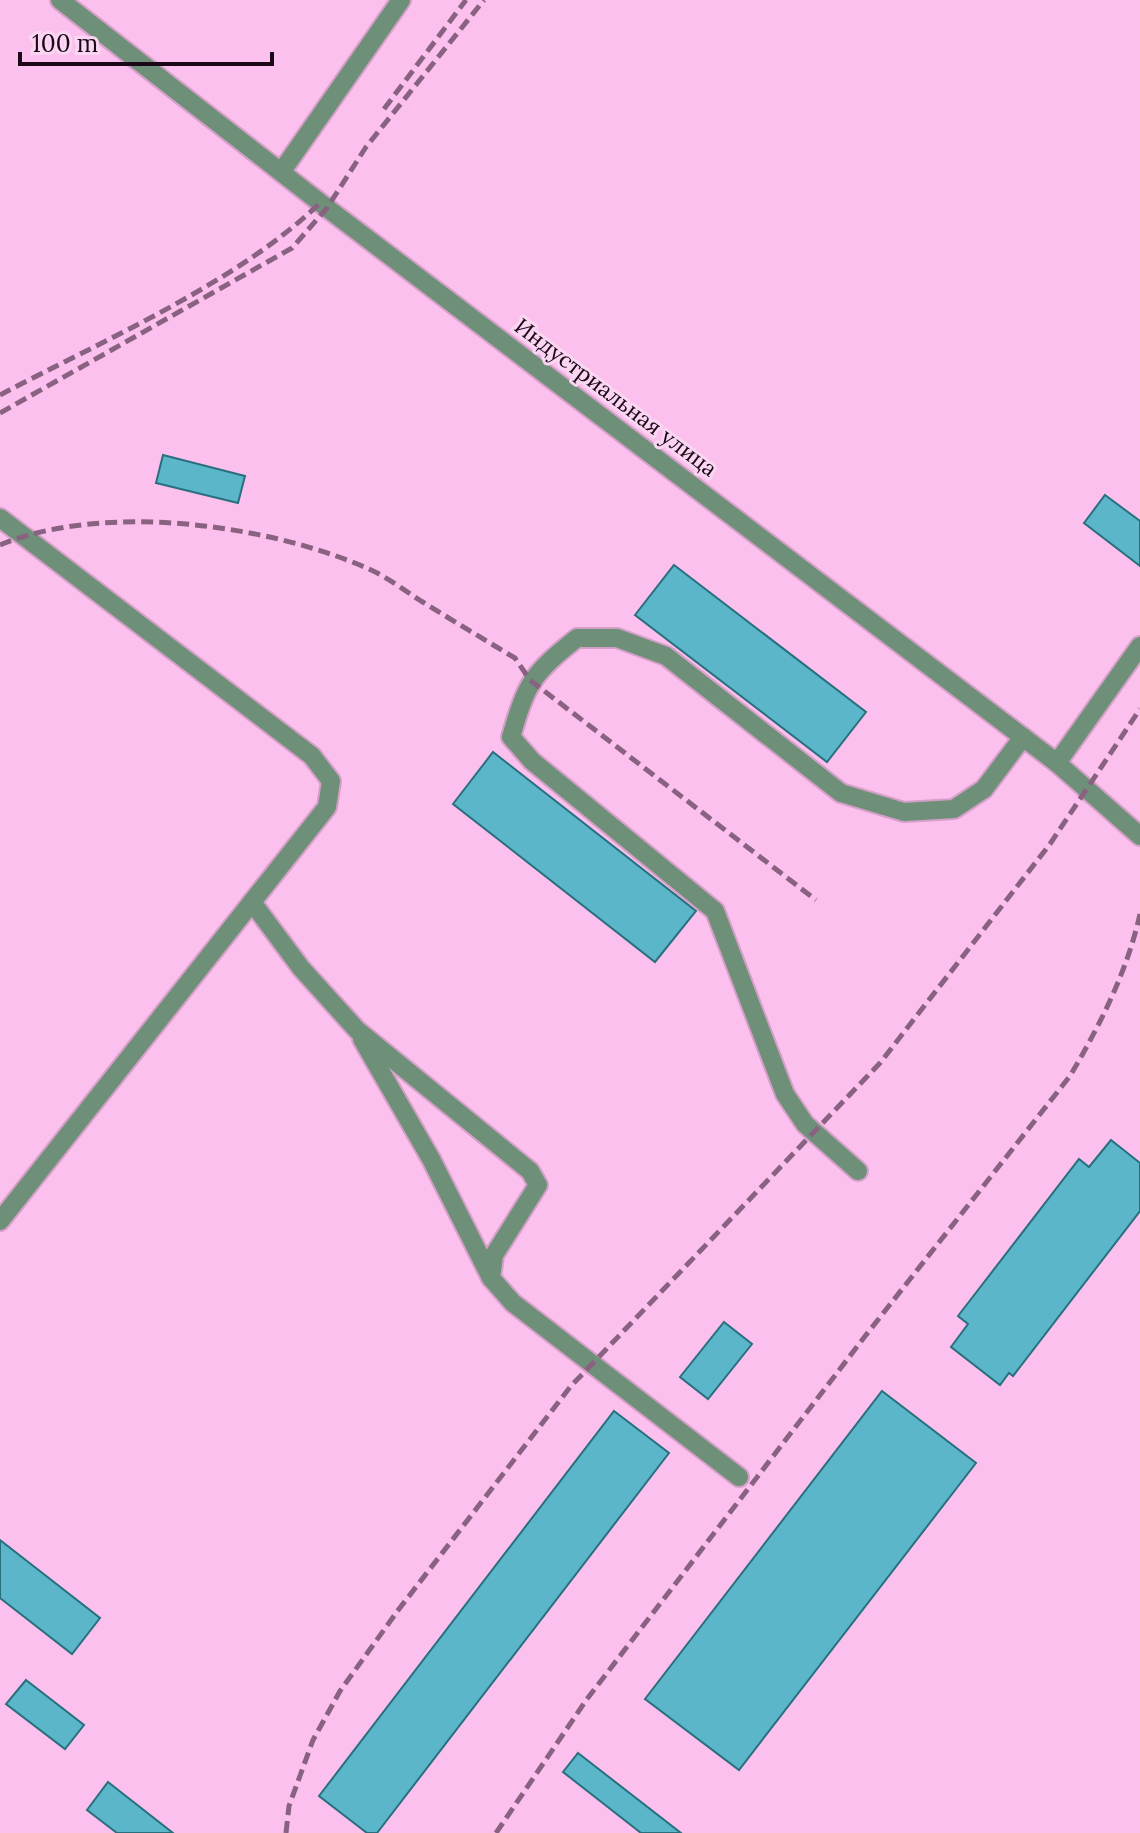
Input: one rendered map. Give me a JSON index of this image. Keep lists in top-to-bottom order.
{
  "streets": {
    "street": ["Индустриальная улица"]
  },
  "scale_bar": "100 m"
}
